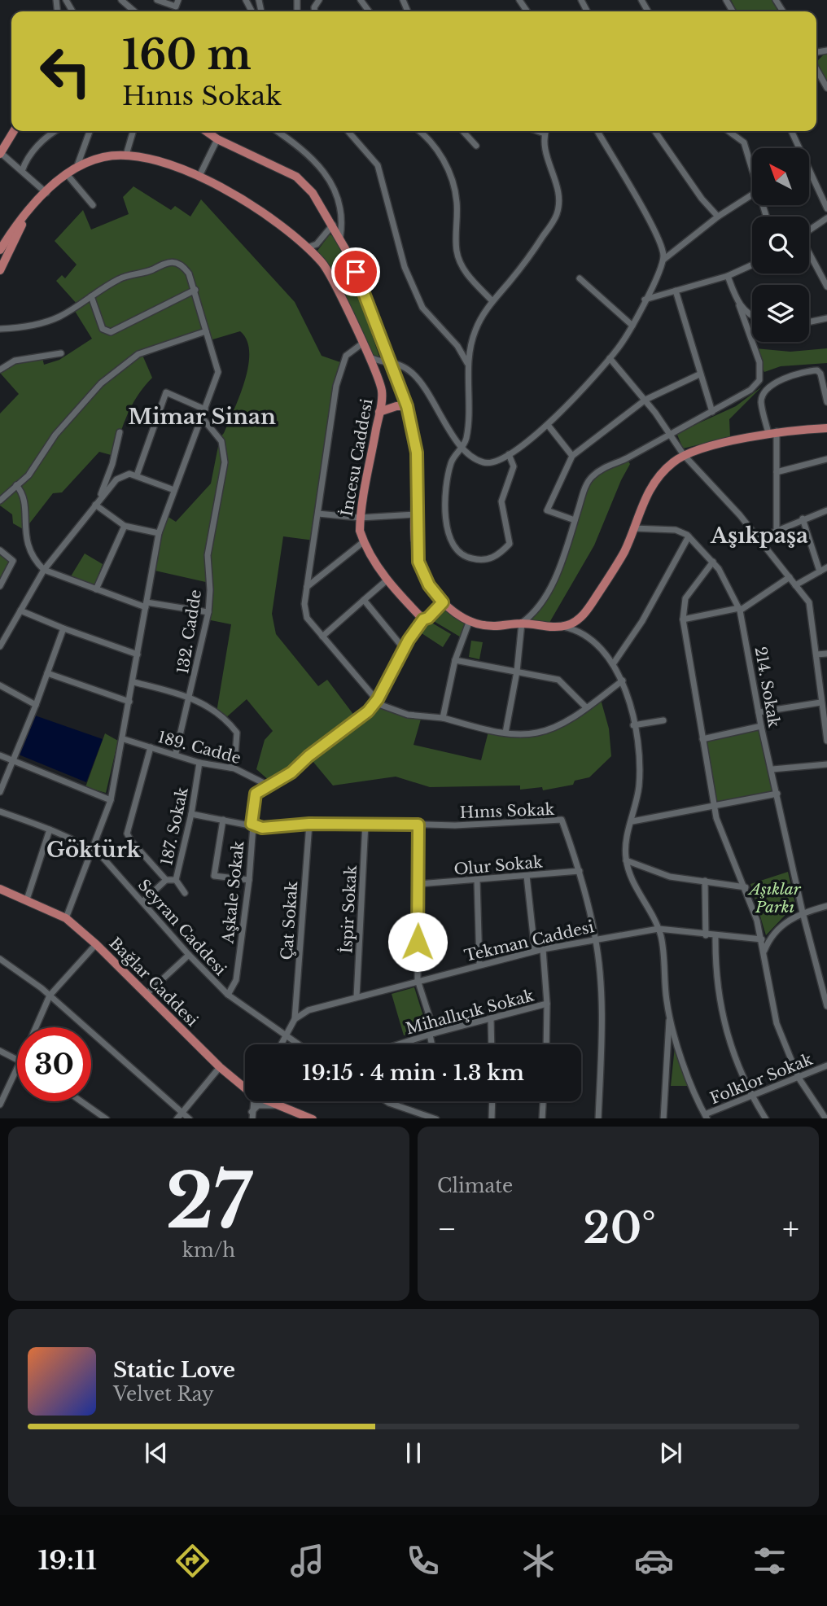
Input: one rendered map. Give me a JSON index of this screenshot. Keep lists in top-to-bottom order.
{
  "streets": {
    "main road": ["İncesu Caddesi", "Bağlar Caddesi"],
    "street": [
      "132. Cadde",
      "214. Sokak",
      "189. Cadde",
      "Hınıs Sokak",
      "187. Sokak",
      "Olur Sokak",
      "Aşkale Sokak",
      "İspir Sokak",
      "Çat Sokak",
      "Seyran Caddesi",
      "Tekman Caddesi",
      "Mihallıçık Sokak",
      "Folklor Sokak"
    ]
  },
  "crossings": [
    ["132. Cadde", "189. Cadde"],
    ["189. Cadde", "187. Sokak"],
    ["189. Cadde", "Aşkale Sokak"],
    ["Hınıs Sokak", "187. Sokak"],
    ["Hınıs Sokak", "Olur Sokak"],
    ["Hınıs Sokak", "Aşkale Sokak"],
    ["Hınıs Sokak", "İspir Sokak"],
    ["Hınıs Sokak", "Çat Sokak"],
    ["Hınıs Sokak", "Tekman Caddesi"],
    ["Aşkale Sokak", "Seyran Caddesi"],
    ["İspir Sokak", "Tekman Caddesi"],
    ["Çat Sokak", "Tekman Caddesi"]
  ],
  "districts": ["Mimar Sinan", "Aşıkpaşa", "Göktürk"],
  "parks": ["Aşıklar Parkı"],
  "north": "top left",
  "page": {
    "turn": ["160 m", "Hınıs Sokak"],
    "limit": "30",
    "trip": "19:15 · 4 min · 1.3 km",
    "tile": [
      ["27", "km/h"],
      "Climate"
    ],
    "heat": ["−", "20°", "+"],
    "song": ["Static Love", "Velvet Ray"],
    "tabs": "19:11"
  }
}
